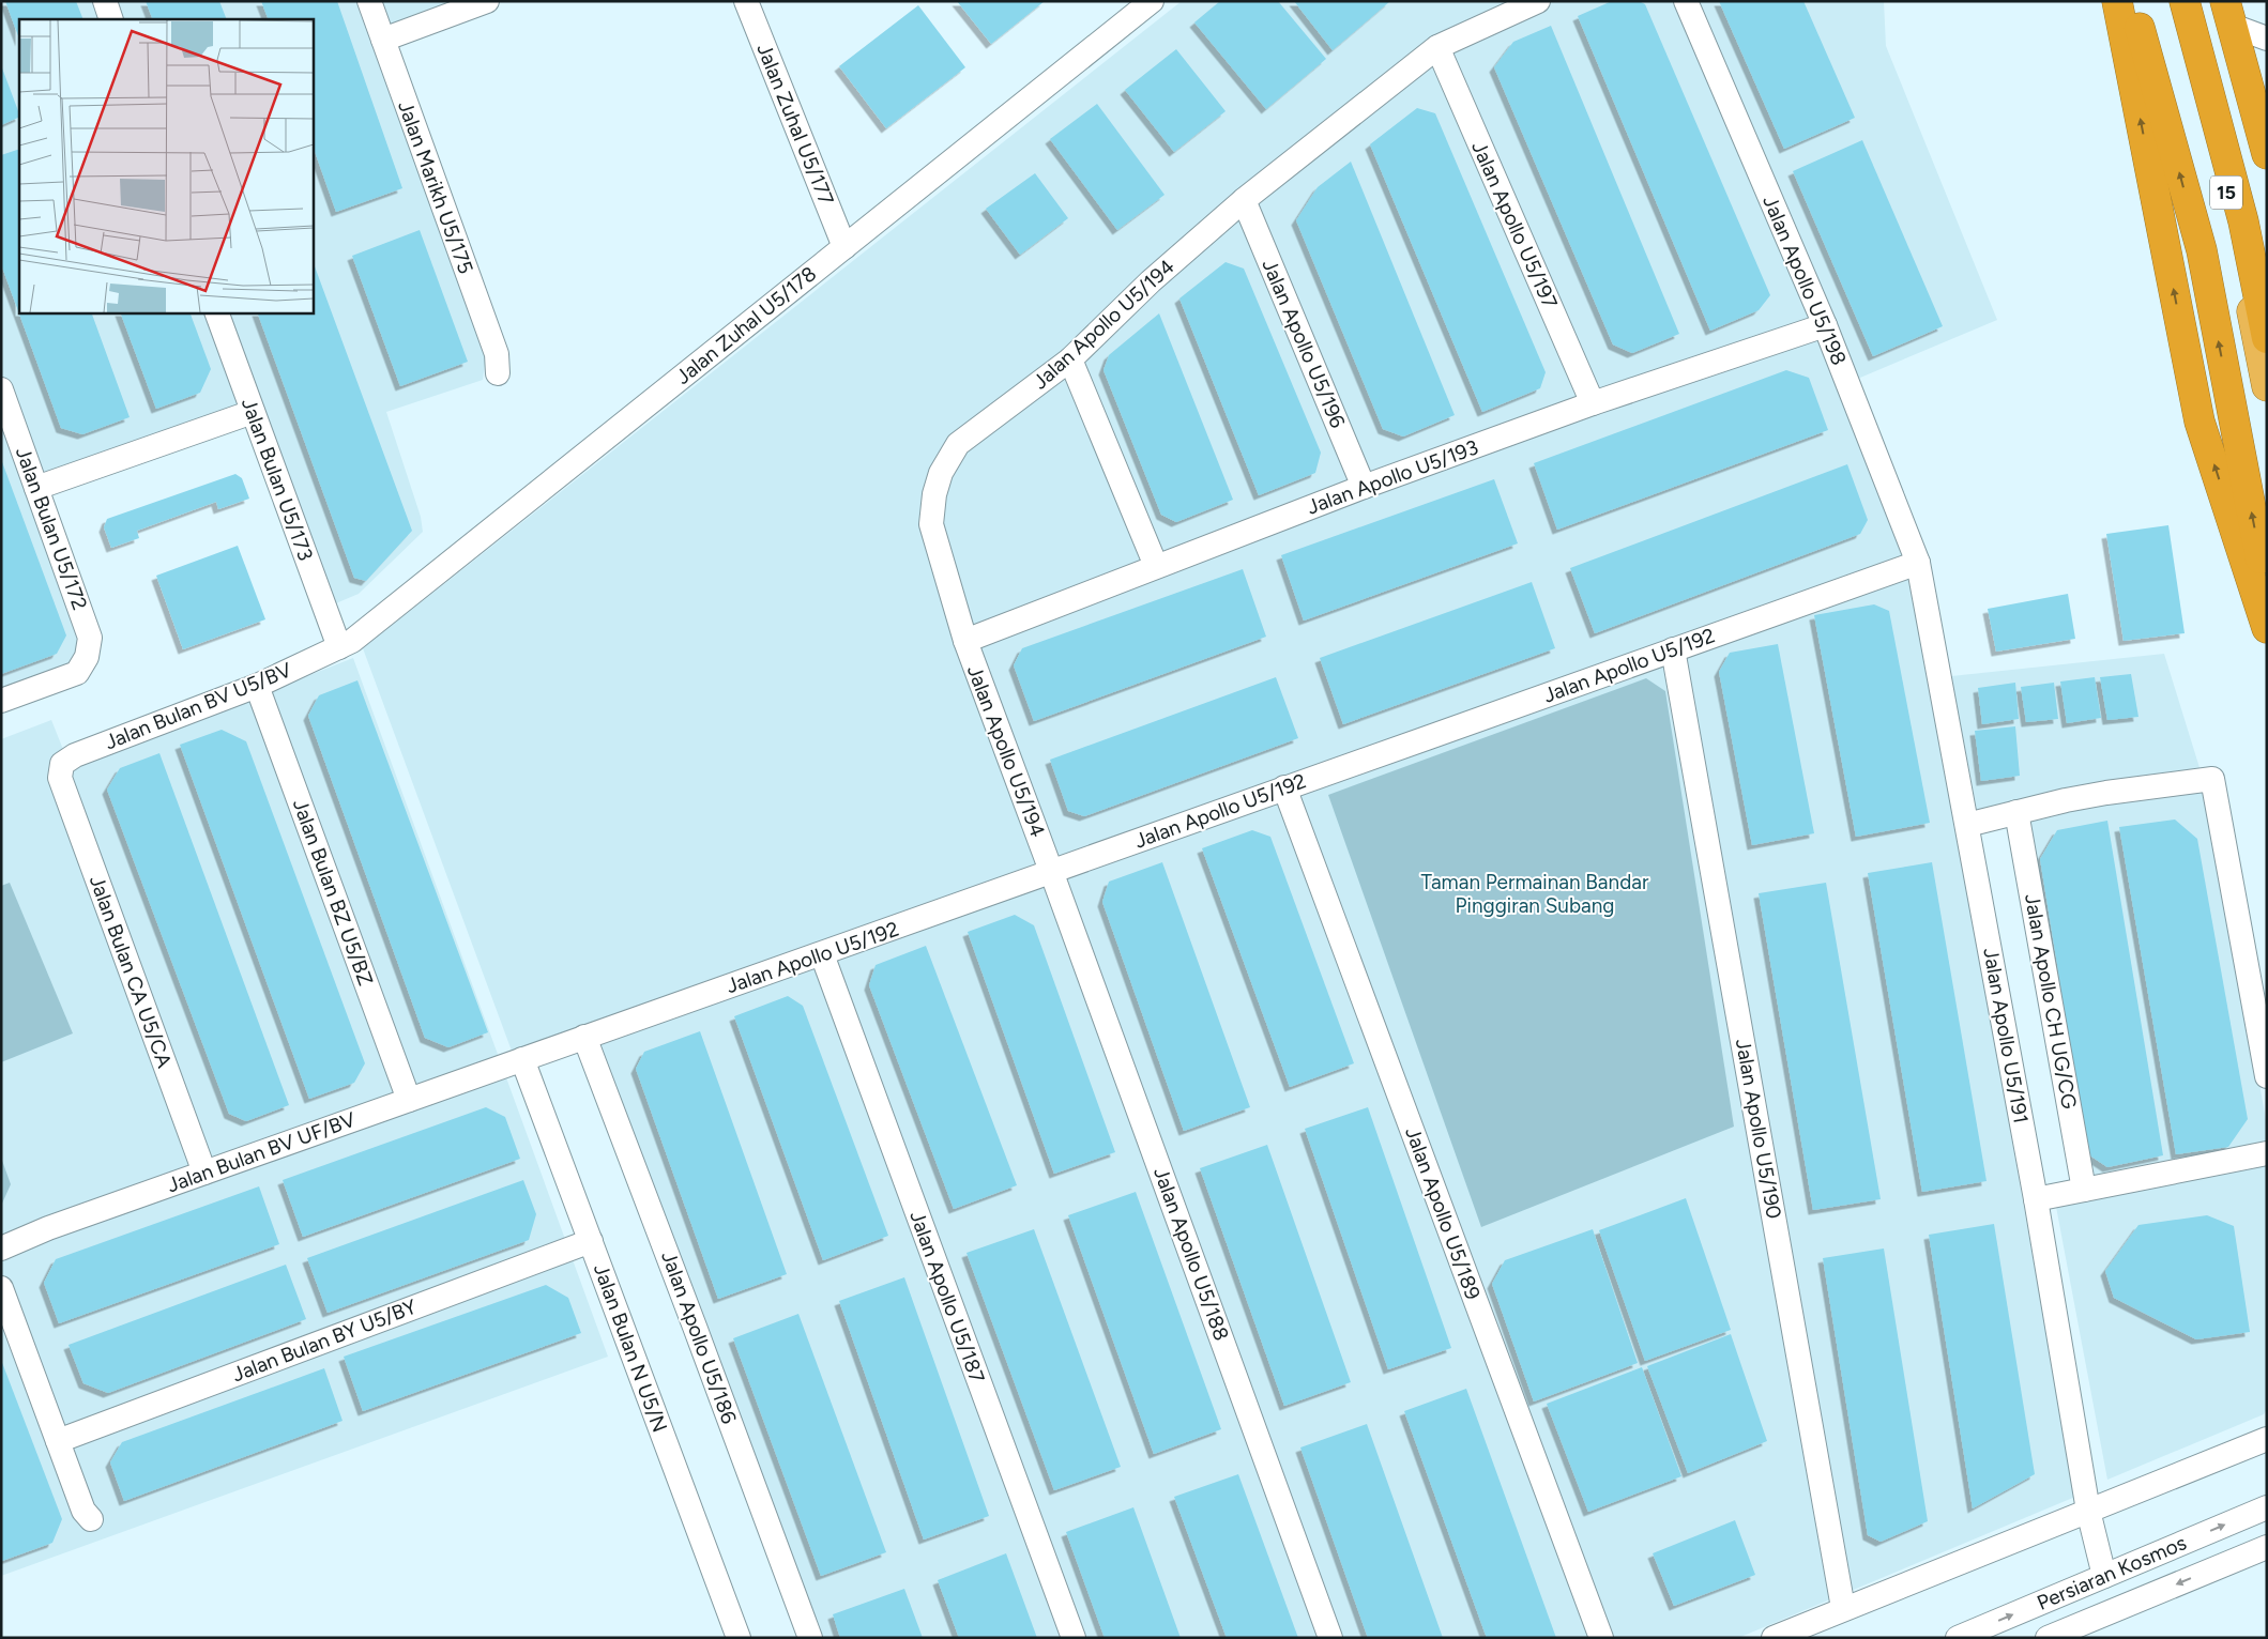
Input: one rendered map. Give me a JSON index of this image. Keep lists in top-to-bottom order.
{
  "streets": {
    "highway": ["15"],
    "street": [
      "Jalan Zuhal U5/177",
      "Jalan Marikh U5/175",
      "Jalan Apollo U5/197",
      "Jalan Apollo U5/198",
      "Jalan Apollo U5/194",
      "Jalan Zuhal U5/178",
      "Jalan Apollo U5/196",
      "Jalan Apollo U5/193",
      "Jalan Bulan U5/173",
      "Jalan Bulan U5/172",
      "Jalan Apollo U5/192",
      "Jalan Bulan BV U5/BV",
      "Jalan Bulan BZ U5/BZ",
      "Jalan Bulan CA U5/CA",
      "Jalan Apollo CH UG/CG",
      "Jalan Apollo U5/191",
      "Jalan Apollo U5/190",
      "Jalan Bulan BV UF/BV",
      "Jalan Apollo U5/189",
      "Jalan Apollo U5/188",
      "Jalan Apollo U5/187",
      "Jalan Apollo U5/186",
      "Jalan Bulan BY U5/BY",
      "Jalan Bulan N U5/N",
      "Persiaran Kosmos"
    ]
  },
  "crossings": [
    ["Jalan Zuhal U5/177", "Jalan Zuhal U5/178"],
    ["Jalan Apollo U5/197", "Jalan Apollo U5/194"],
    ["Jalan Apollo U5/197", "Jalan Apollo U5/193"],
    ["Jalan Apollo U5/198", "Jalan Apollo U5/193"],
    ["Jalan Apollo U5/198", "Jalan Apollo U5/192"],
    ["Jalan Apollo U5/198", "Jalan Apollo U5/191"],
    ["Jalan Apollo U5/194", "Jalan Apollo U5/196"],
    ["Jalan Apollo U5/194", "Jalan Apollo U5/193"],
    ["Jalan Apollo U5/194", "Jalan Apollo U5/192"],
    ["Jalan Apollo U5/194", "Jalan Apollo U5/188"],
    ["Jalan Zuhal U5/178", "Jalan Bulan U5/173"],
    ["Jalan Zuhal U5/178", "Jalan Bulan BV U5/BV"],
    ["Jalan Apollo U5/196", "Jalan Apollo U5/193"],
    ["Jalan Bulan U5/173", "Jalan Bulan BV U5/BV"],
    ["Jalan Apollo U5/192", "Jalan Apollo U5/191"],
    ["Jalan Apollo U5/192", "Jalan Apollo U5/190"],
    ["Jalan Apollo U5/192", "Jalan Bulan BV UF/BV"],
    ["Jalan Apollo U5/192", "Jalan Apollo U5/189"],
    ["Jalan Apollo U5/192", "Jalan Apollo U5/188"],
    ["Jalan Apollo U5/192", "Jalan Apollo U5/187"],
    ["Jalan Apollo U5/192", "Jalan Apollo U5/186"],
    ["Jalan Apollo U5/192", "Jalan Bulan N U5/N"],
    ["Jalan Bulan BV U5/BV", "Jalan Bulan BZ U5/BZ"],
    ["Jalan Bulan BV U5/BV", "Jalan Bulan CA U5/CA"],
    ["Jalan Bulan BZ U5/BZ", "Jalan Bulan BV UF/BV"],
    ["Jalan Bulan CA U5/CA", "Jalan Bulan BV UF/BV"],
    ["Jalan Apollo U5/191", "Persiaran Kosmos"],
    ["Jalan Bulan BV UF/BV", "Jalan Bulan N U5/N"],
    ["Jalan Bulan BY U5/BY", "Jalan Bulan N U5/N"]
  ],
  "parks": ["Taman Permainan Bandar Pinggiran Subang"]
}
